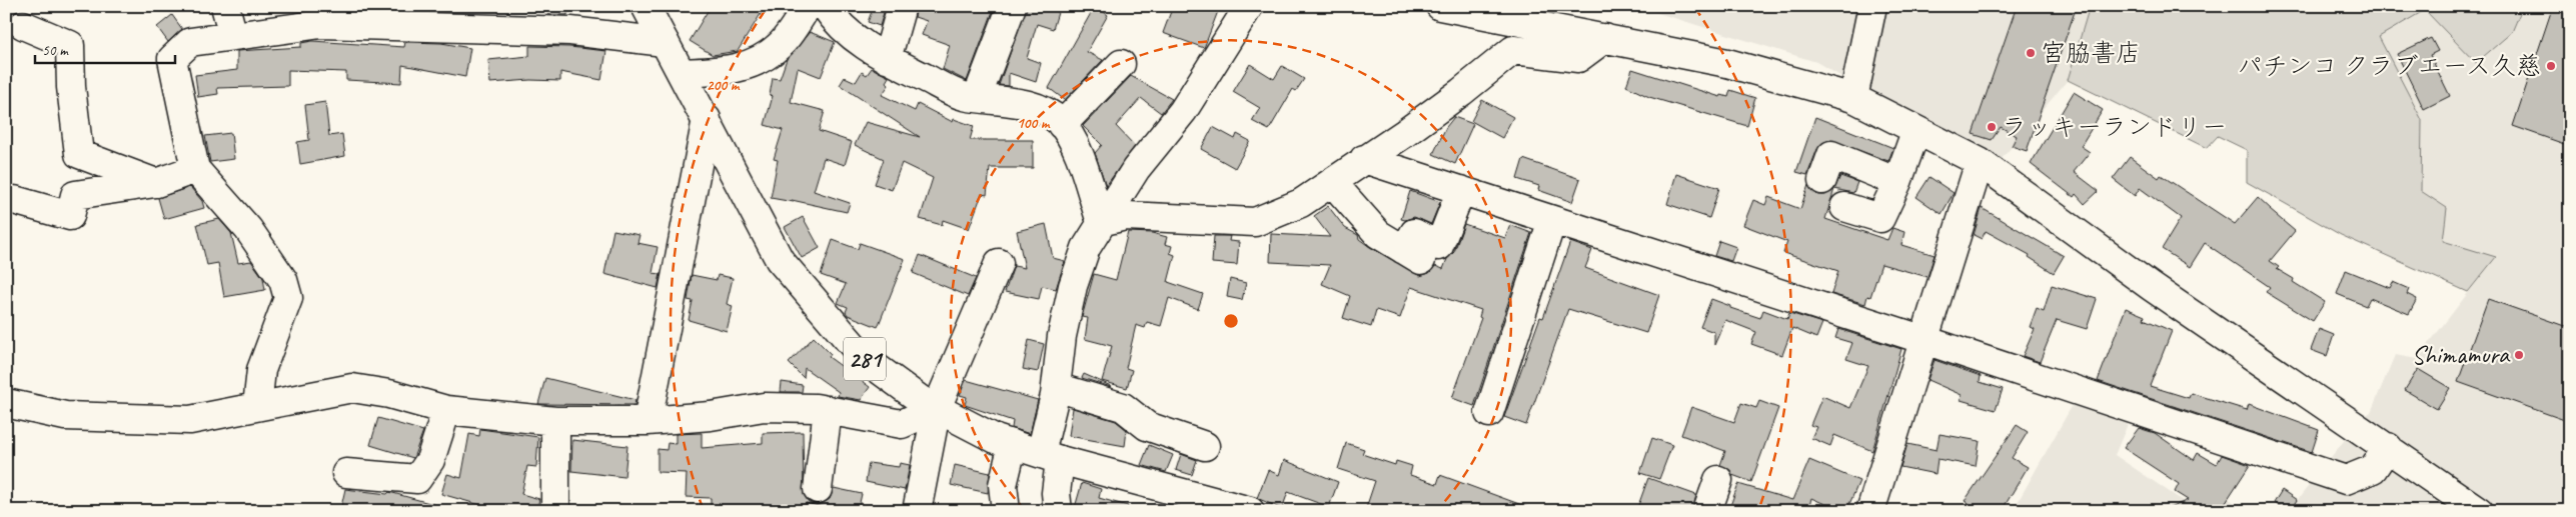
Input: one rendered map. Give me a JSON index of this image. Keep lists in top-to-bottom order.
{
  "streets": {
    "main road": ["281"]
  },
  "places": [
    "宮脇書店",
    "パチンコ クラブエース久慈",
    "ラッキーランドリー",
    "Shimamura"
  ],
  "scale_bar": "50 m",
  "rings": ["200 m", "100 m"]
}
